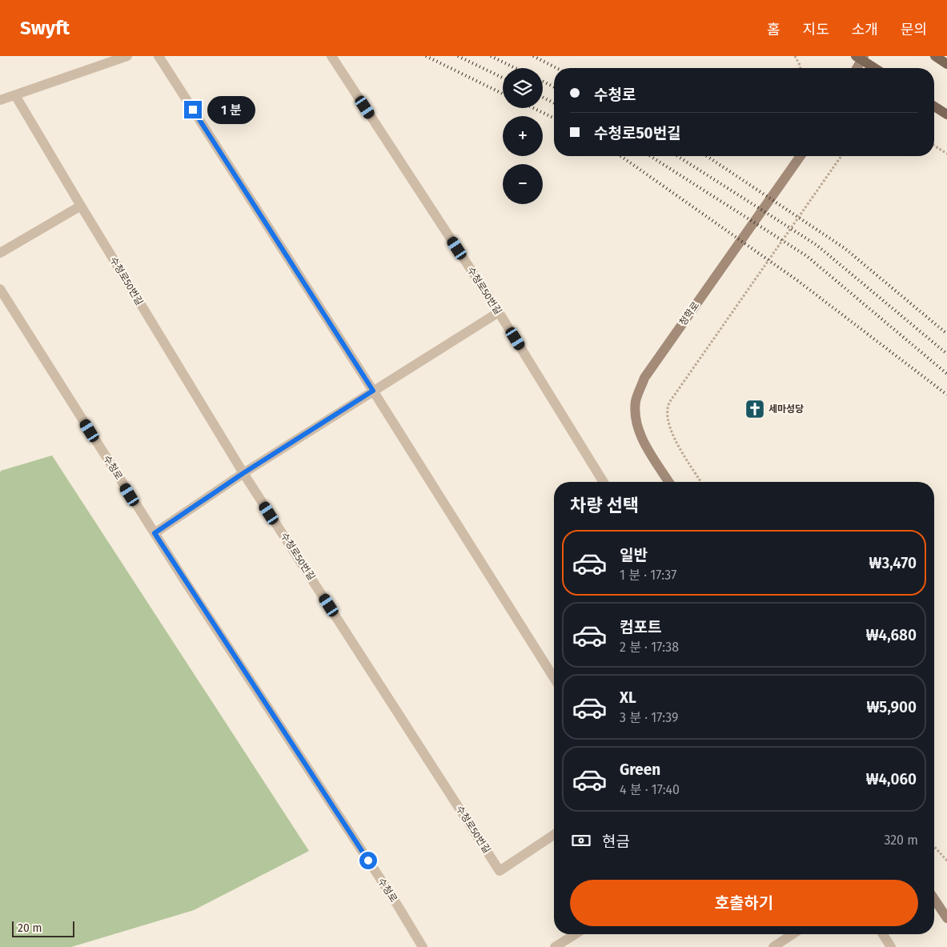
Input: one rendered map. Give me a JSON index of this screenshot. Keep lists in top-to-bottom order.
{
  "streets": {
    "main road": ["청학로"],
    "street": ["수청로50번길", "수청로"]
  },
  "places": {
    "church": ["세마성당"]
  },
  "scale_bar": "20 m",
  "page": {
    "header": "Swyft",
    "nav": [
      "홈",
      "지도",
      "소개",
      "문의"
    ],
    "map_buttons": ["+", "−"],
    "banner": ["수청로", "수청로50번길"],
    "bubble": "1 분",
    "heading": "차량 선택",
    "list": [
      {
        "name": "일반",
        "note": "1 분 · 17:37",
        "value": "₩3,470"
      },
      {
        "name": "컴포트",
        "note": "2 분 · 17:38",
        "value": "₩4,680"
      },
      {
        "name": "XL",
        "note": "3 분 · 17:39",
        "value": "₩5,900"
      },
      {
        "name": "Green",
        "note": "4 분 · 17:40",
        "value": "₩4,060"
      }
    ],
    "pay": ["현금", "320 m"],
    "buttons": "호출하기",
    "scale": "20 m"
  }
}
